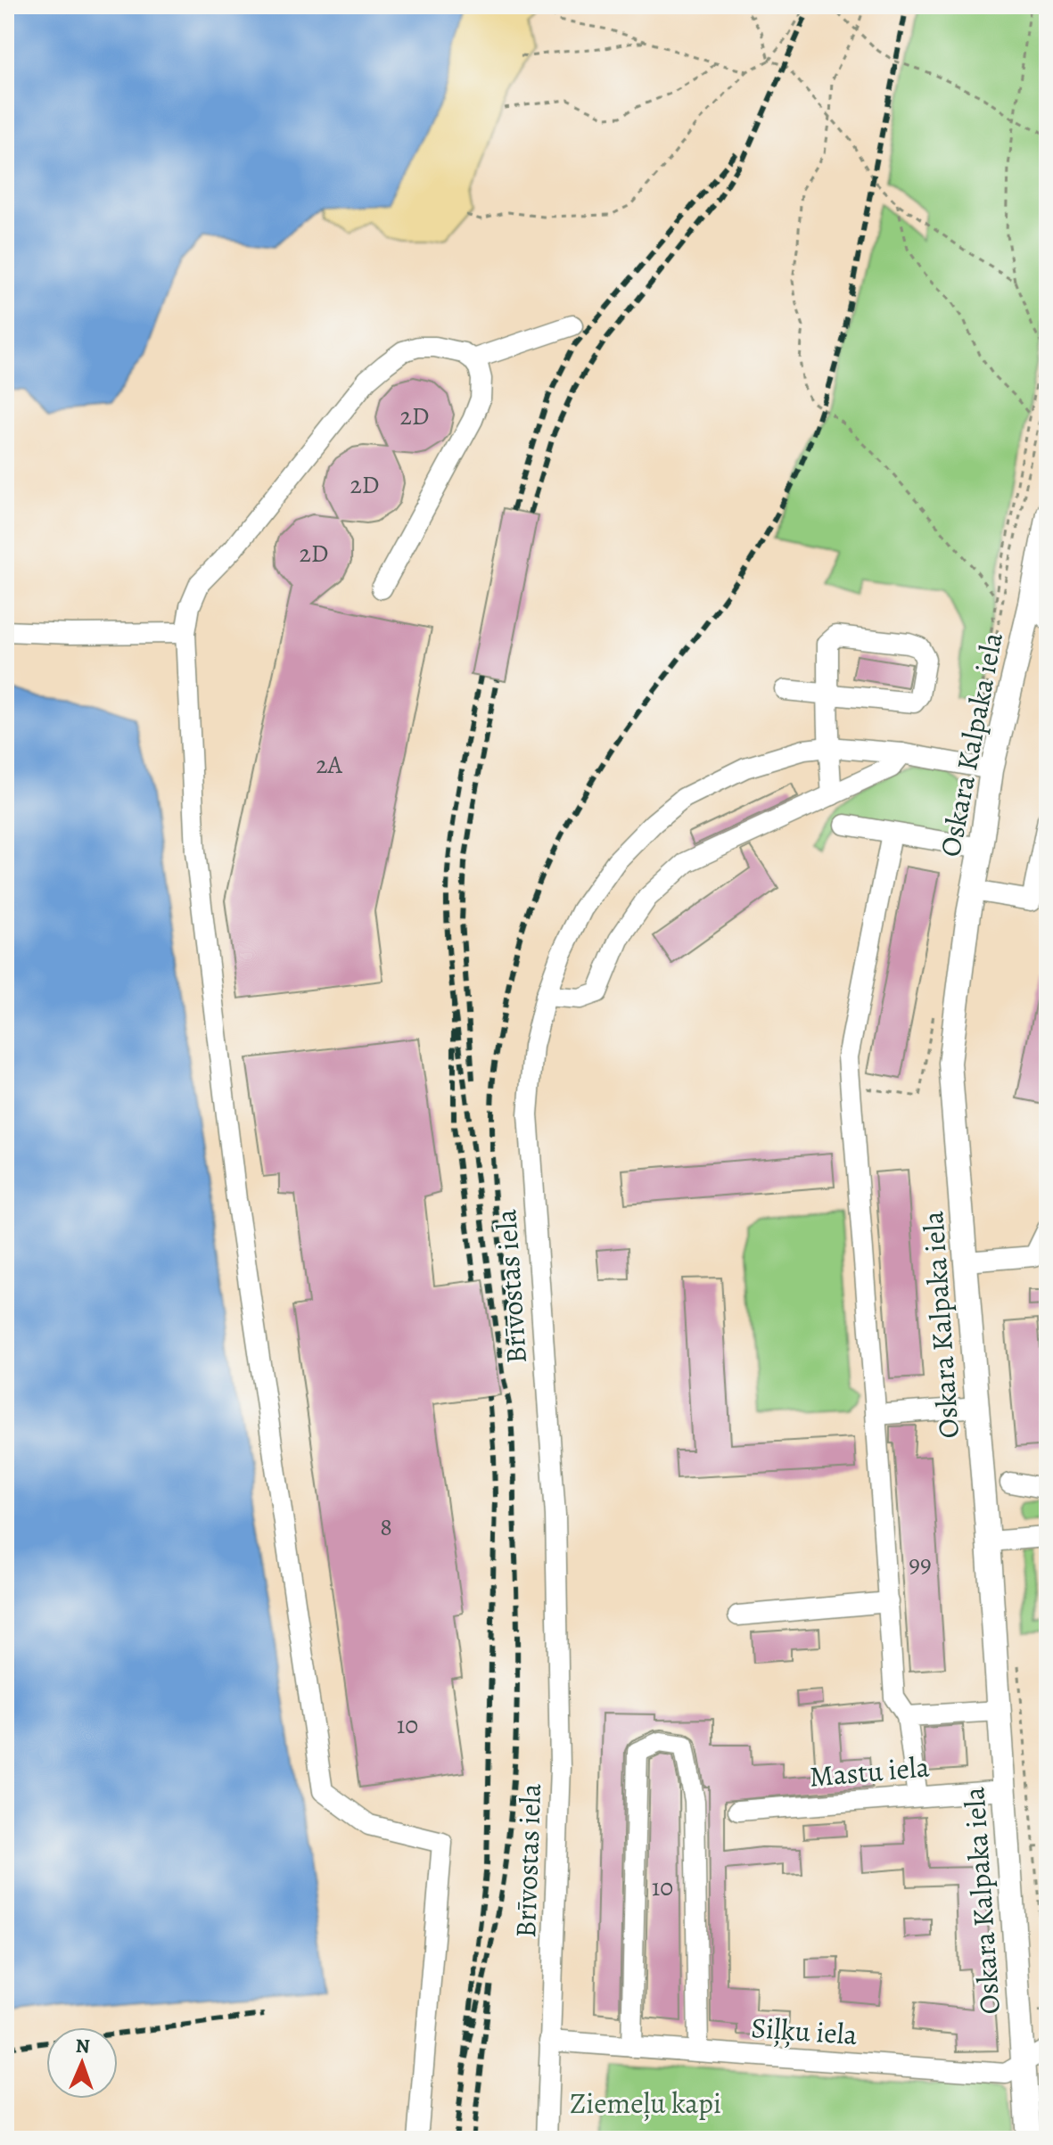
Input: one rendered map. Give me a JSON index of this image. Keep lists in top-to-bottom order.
{
  "streets": {
    "main road": ["Oskara Kalpaka iela"],
    "street": ["Brīvostas iela", "Mastu iela", "Siļķu iela"]
  },
  "crossings": [
    ["Oskara Kalpaka iela", "Brīvostas iela"],
    ["Oskara Kalpaka iela", "Mastu iela"],
    ["Oskara Kalpaka iela", "Siļķu iela"],
    ["Brīvostas iela", "Siļķu iela"]
  ],
  "parks": ["Ziemeļu kapi"],
  "house_numbers": [
    "2D",
    "2D",
    "2D",
    "2A",
    "8",
    "99",
    "10",
    "10"
  ],
  "north": "top"
}
